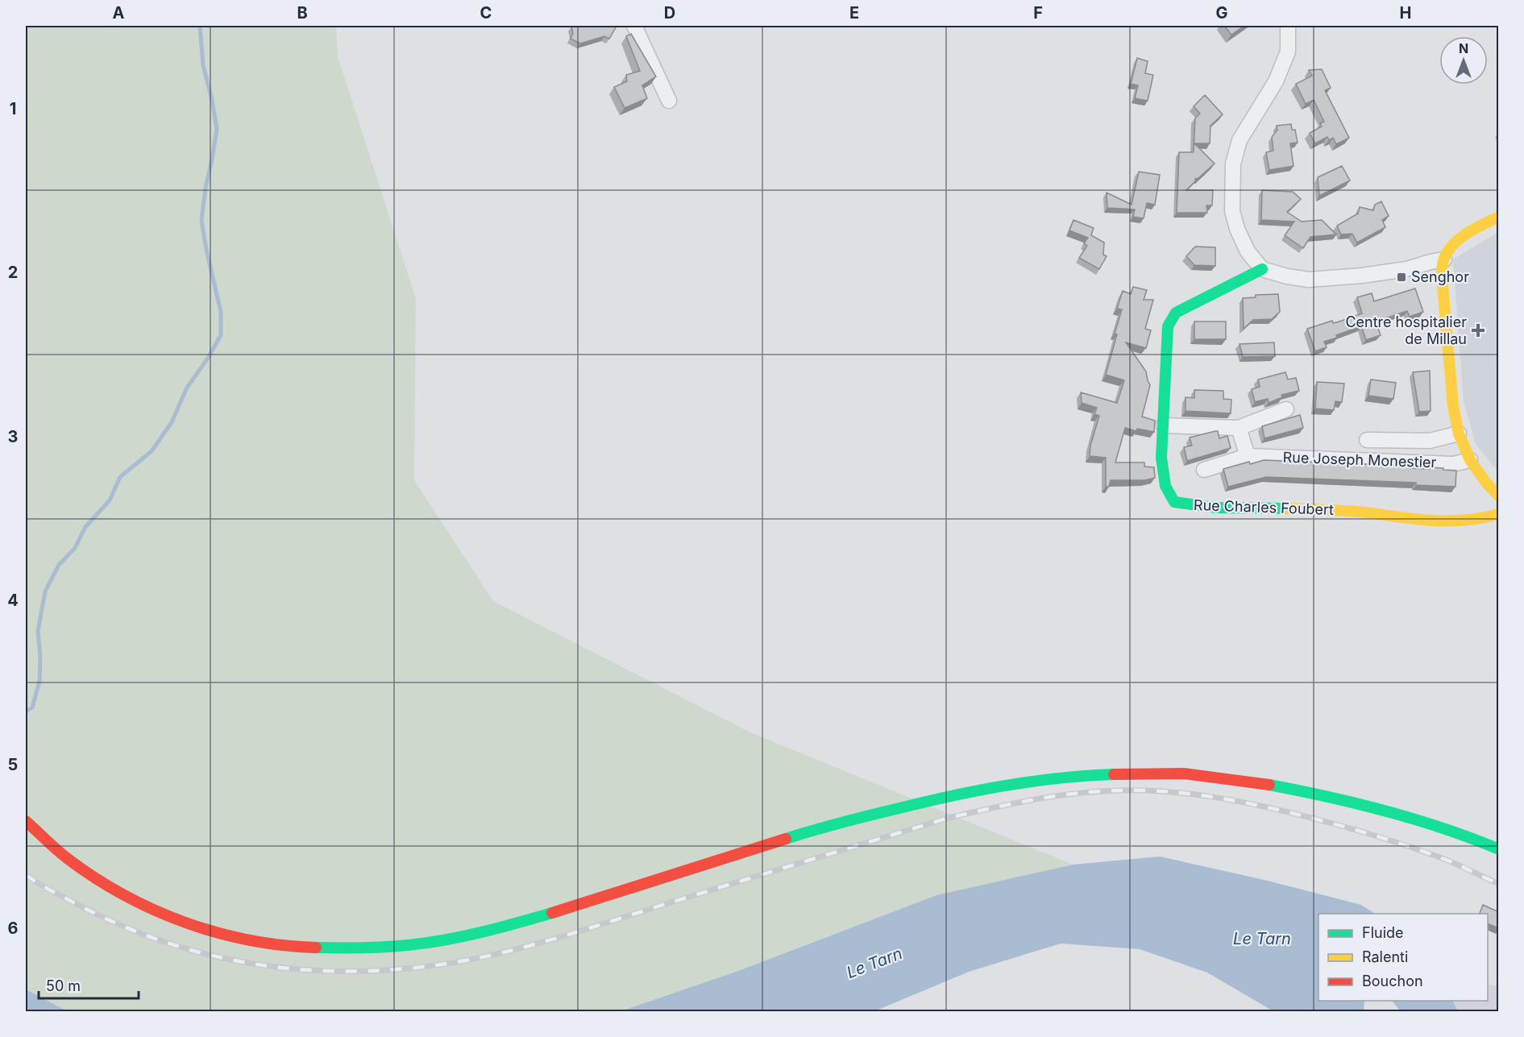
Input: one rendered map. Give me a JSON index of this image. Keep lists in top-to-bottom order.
{
  "streets": {
    "main road": ["Rue Charles Foubert"],
    "street": ["Rue Joseph Monestier"]
  },
  "water": ["Le Tarn"],
  "places": {
    "transit": ["Senghor"],
    "health": ["Centre hospitalier de Millau"]
  },
  "legend": ["Fluide", "Ralenti", "Bouchon"],
  "scale_bar": "50 m",
  "north": "top",
  "grid": {
    "columns": [
      "A",
      "B",
      "C",
      "D",
      "E",
      "F",
      "G",
      "H"
    ],
    "rows": [
      "1",
      "2",
      "3",
      "4",
      "5",
      "6"
    ]
  }
}
